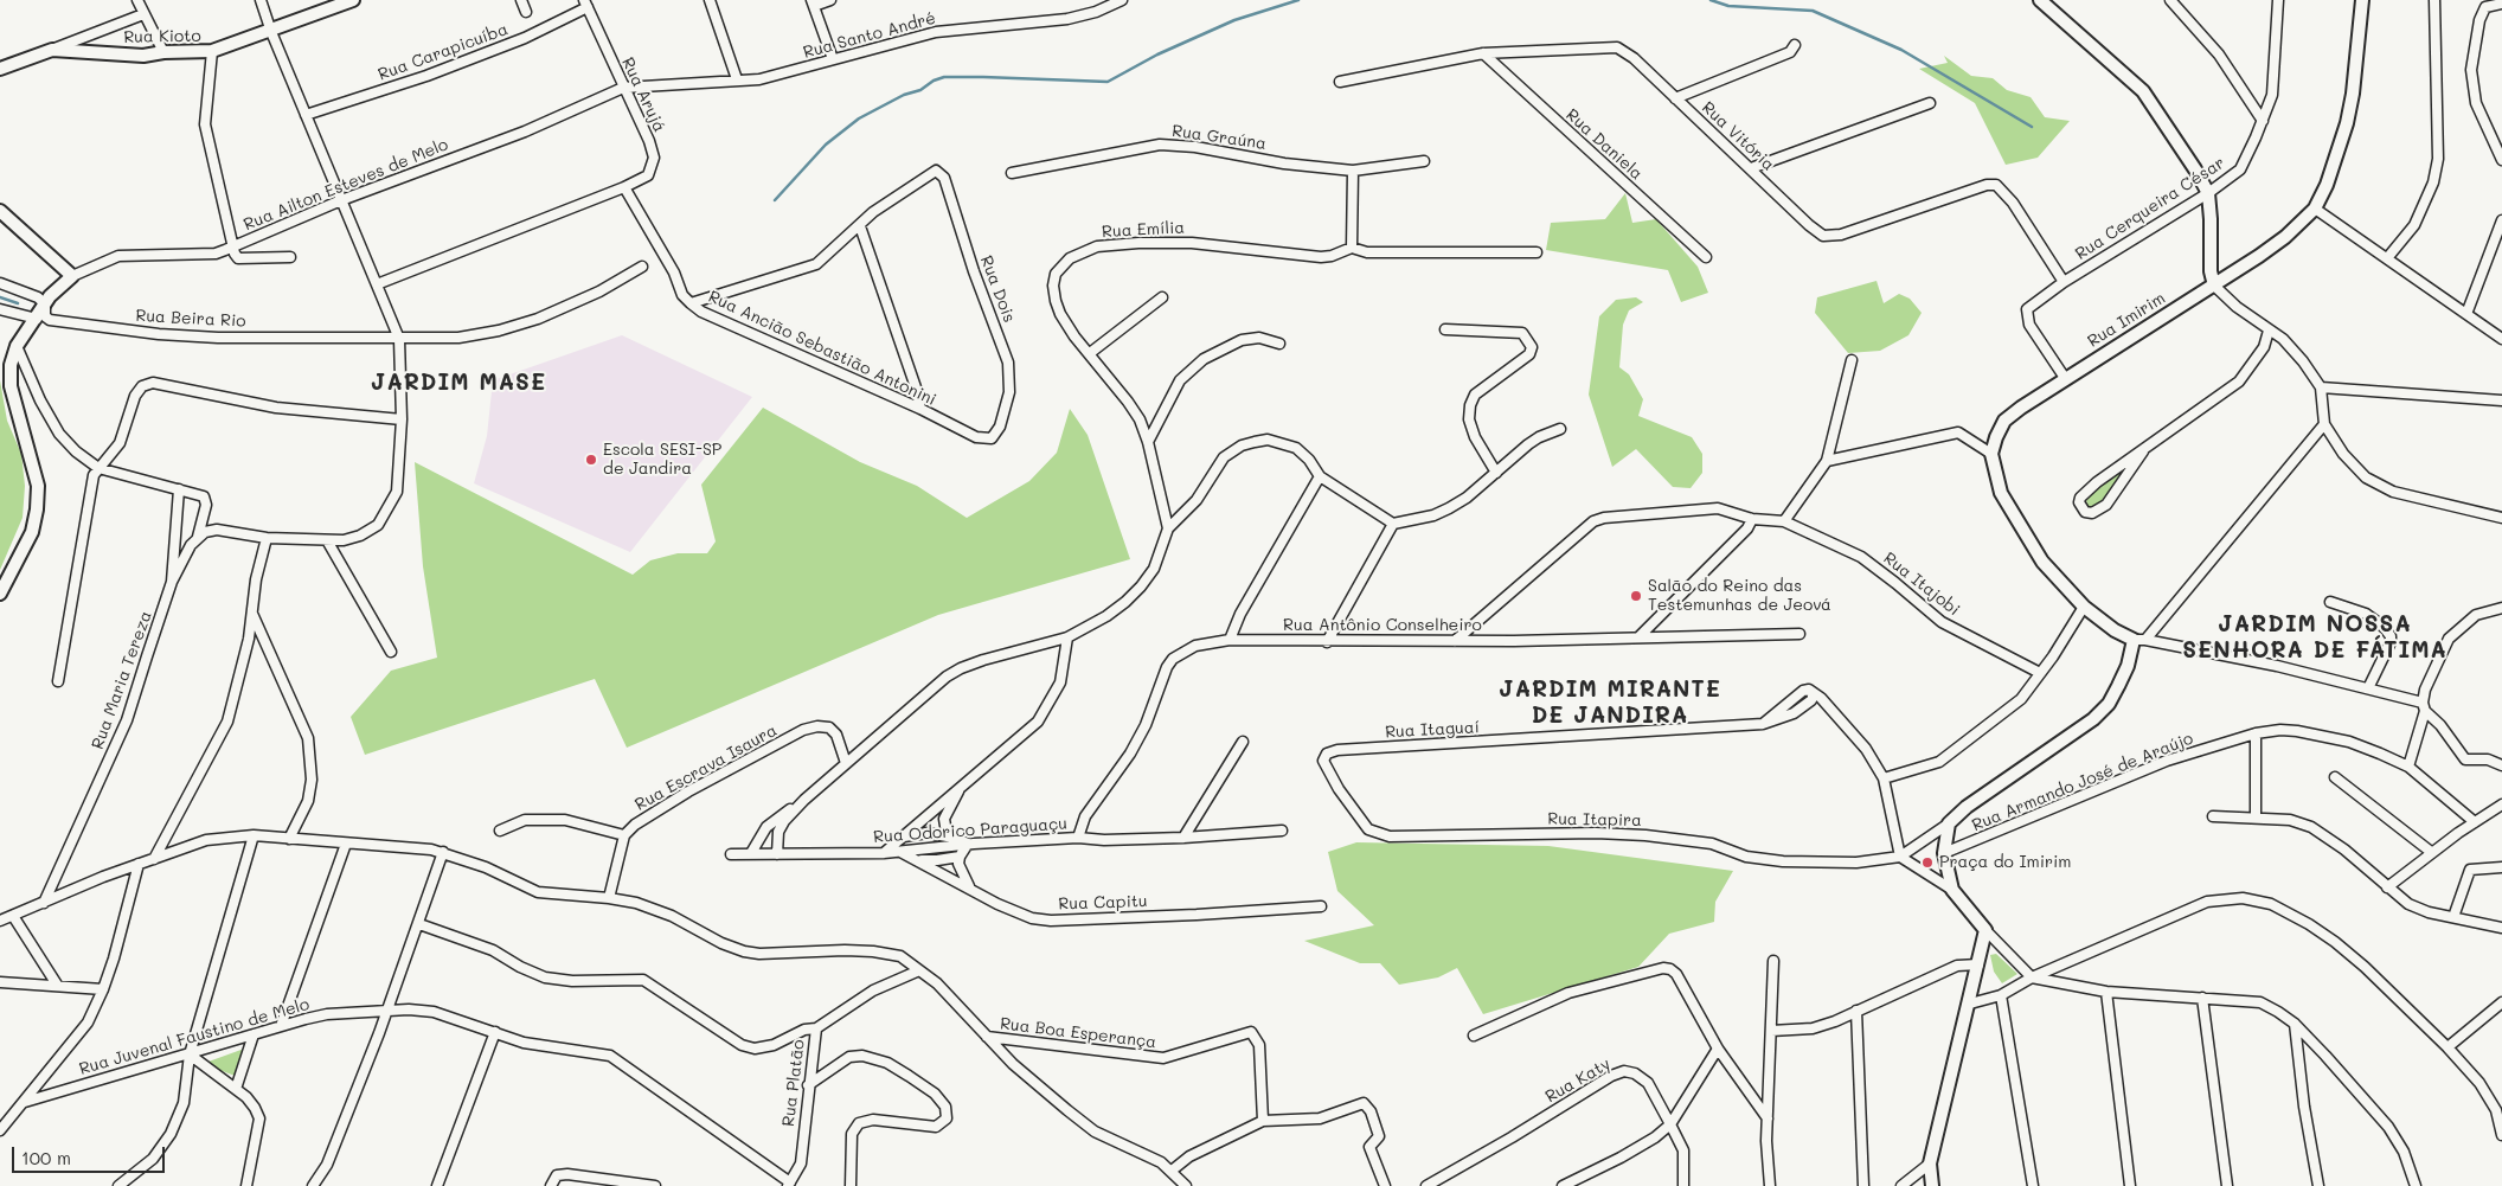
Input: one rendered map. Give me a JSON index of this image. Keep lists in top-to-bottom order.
{
  "streets": {
    "street": [
      "Rua Santo André",
      "Rua Kioto",
      "Rua Carapicuíba",
      "Rua Arujá",
      "Rua Vitória",
      "Rua Graúna",
      "Rua Daniela",
      "Rua Ailton Esteves de Melo",
      "Rua Cerqueira César",
      "Rua Emília",
      "Rua Dois",
      "Rua Beira Rio",
      "Rua Imirim",
      "Rua Ancião Sebastião Antonini",
      "Rua Itajobi",
      "Rua Antônio Conselheiro",
      "Rua Maria Tereza",
      "Rua Itaguaí",
      "Rua Escrava Isaura",
      "Rua Armando José de Araújo",
      "Rua Itapira",
      "Rua Odorico Paraguaçu",
      "Rua Capitu",
      "Rua Boa Esperança",
      "Rua Juvenal Faustino de Melo",
      "Rua Katy",
      "Rua Platão"
    ]
  },
  "crossings": [
    ["Rua Santo André", "Rua Arujá"],
    ["Rua Santo André", "Rua Ailton Esteves de Melo"],
    ["Rua Carapicuíba", "Rua Arujá"],
    ["Rua Arujá", "Rua Ailton Esteves de Melo"],
    ["Rua Arujá", "Rua Ancião Sebastião Antonini"],
    ["Rua Vitória", "Rua Daniela"],
    ["Rua Vitória", "Rua Cerqueira César"],
    ["Rua Cerqueira César", "Rua Imirim"],
    ["Rua Dois", "Rua Ancião Sebastião Antonini"],
    ["Rua Antônio Conselheiro", "Rua Odorico Paraguaçu"],
    ["Rua Itaguaí", "Rua Itapira"],
    ["Rua Odorico Paraguaçu", "Rua Capitu"],
    ["Rua Juvenal Faustino de Melo", "Rua Platão"]
  ],
  "districts": ["JARDIM MASE", "JARDIM NOSSA SENHORA DE FÁTIMA", "JARDIM MIRANTE DE JANDIRA"],
  "places": ["Escola SESI-SP de Jandira", "Salão do Reino das Testemunhas de Jeová", "Praça do Imirim"],
  "scale_bar": "100 m"
}
